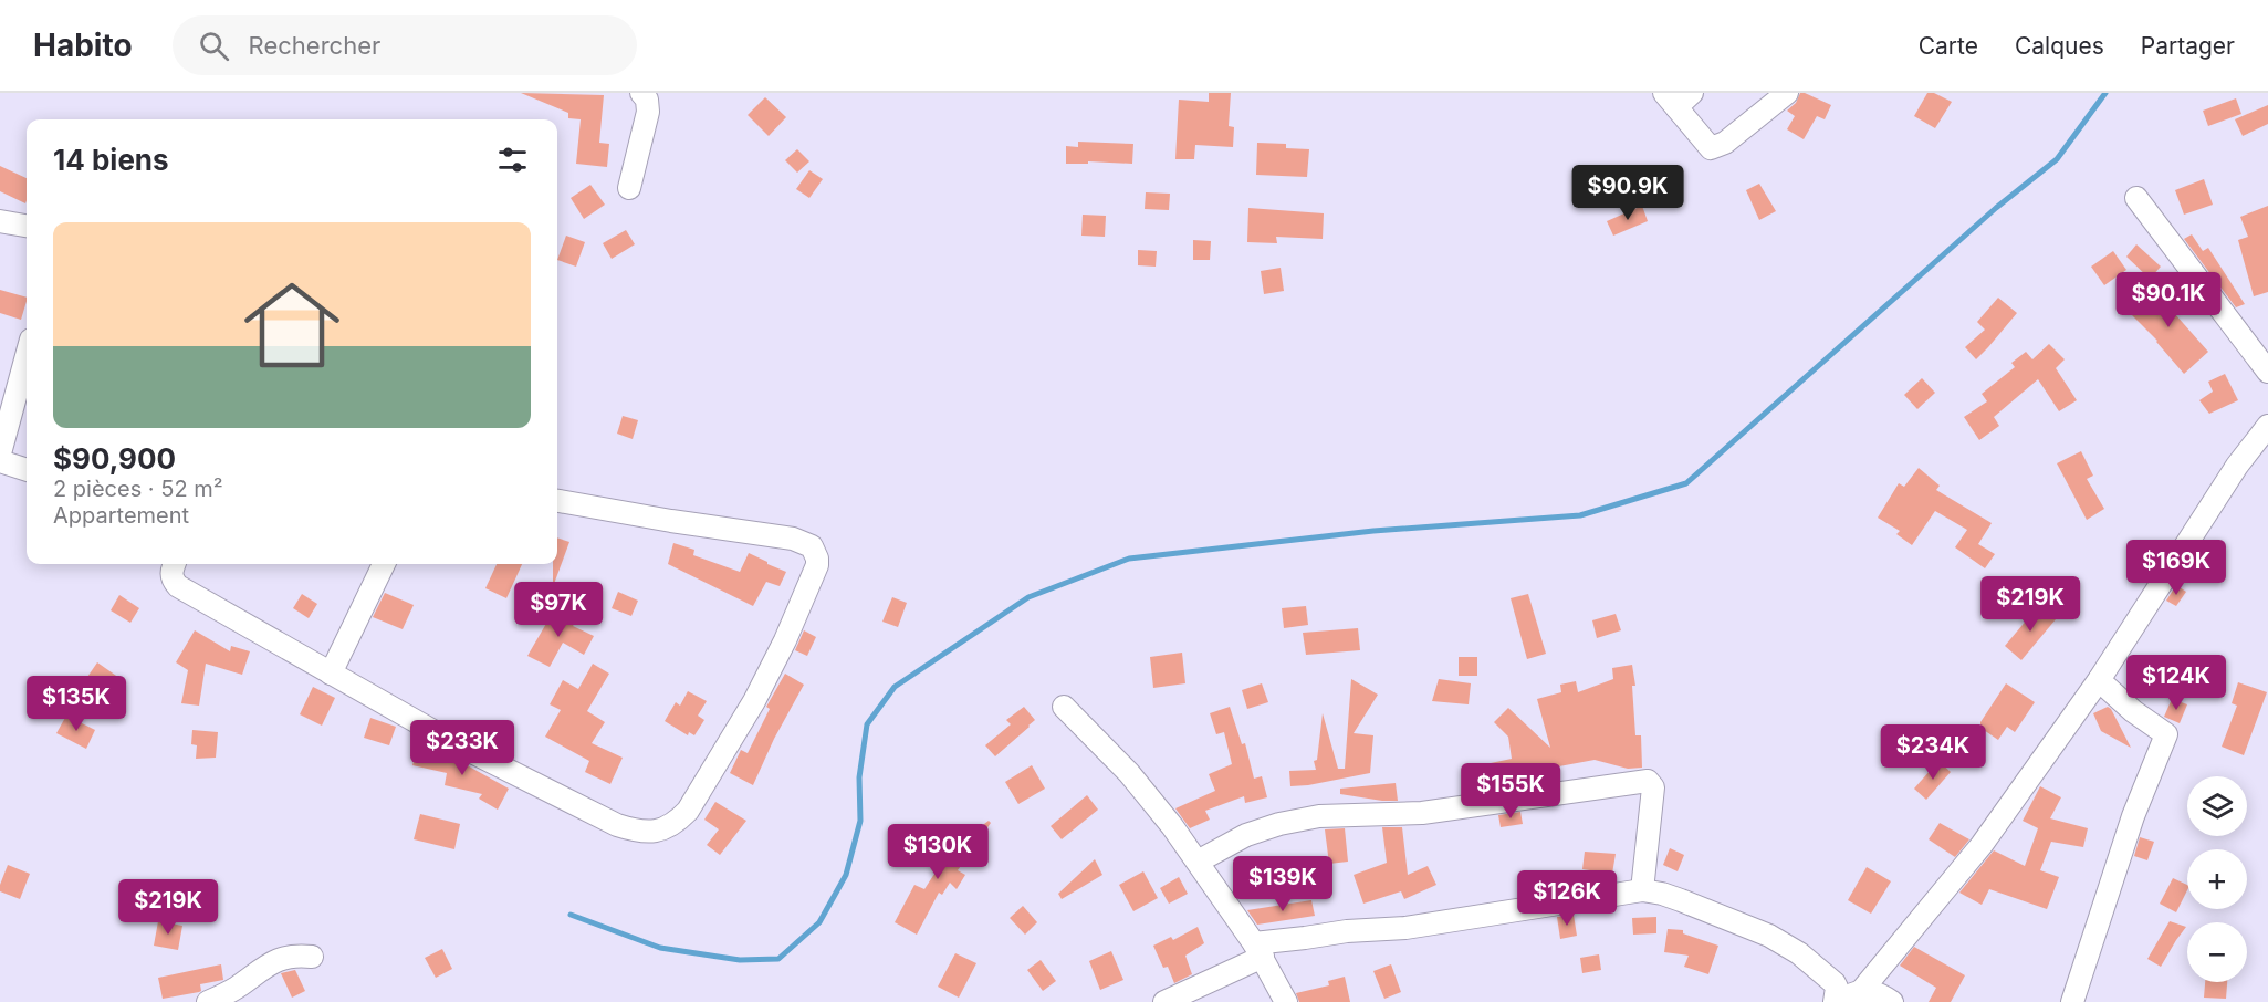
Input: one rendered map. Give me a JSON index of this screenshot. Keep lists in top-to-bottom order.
{
  "page": {
    "header": "Habito",
    "search": "Rechercher",
    "nav": ["Carte", "Calques", "Partager"],
    "heading": "14 biens",
    "price": [
      "$90.9K",
      "$90.1K",
      "$169K",
      "$219K",
      "$97K",
      "$124K",
      "$135K",
      "$233K",
      "$234K",
      "$155K",
      "$130K",
      "$139K",
      "$126K",
      "$219K"
    ],
    "list": [
      {
        "name": "$90,900",
        "note": "2 pièces · 52 m² · Appartement"
      }
    ],
    "map_buttons": ["+", "−"]
  }
}
